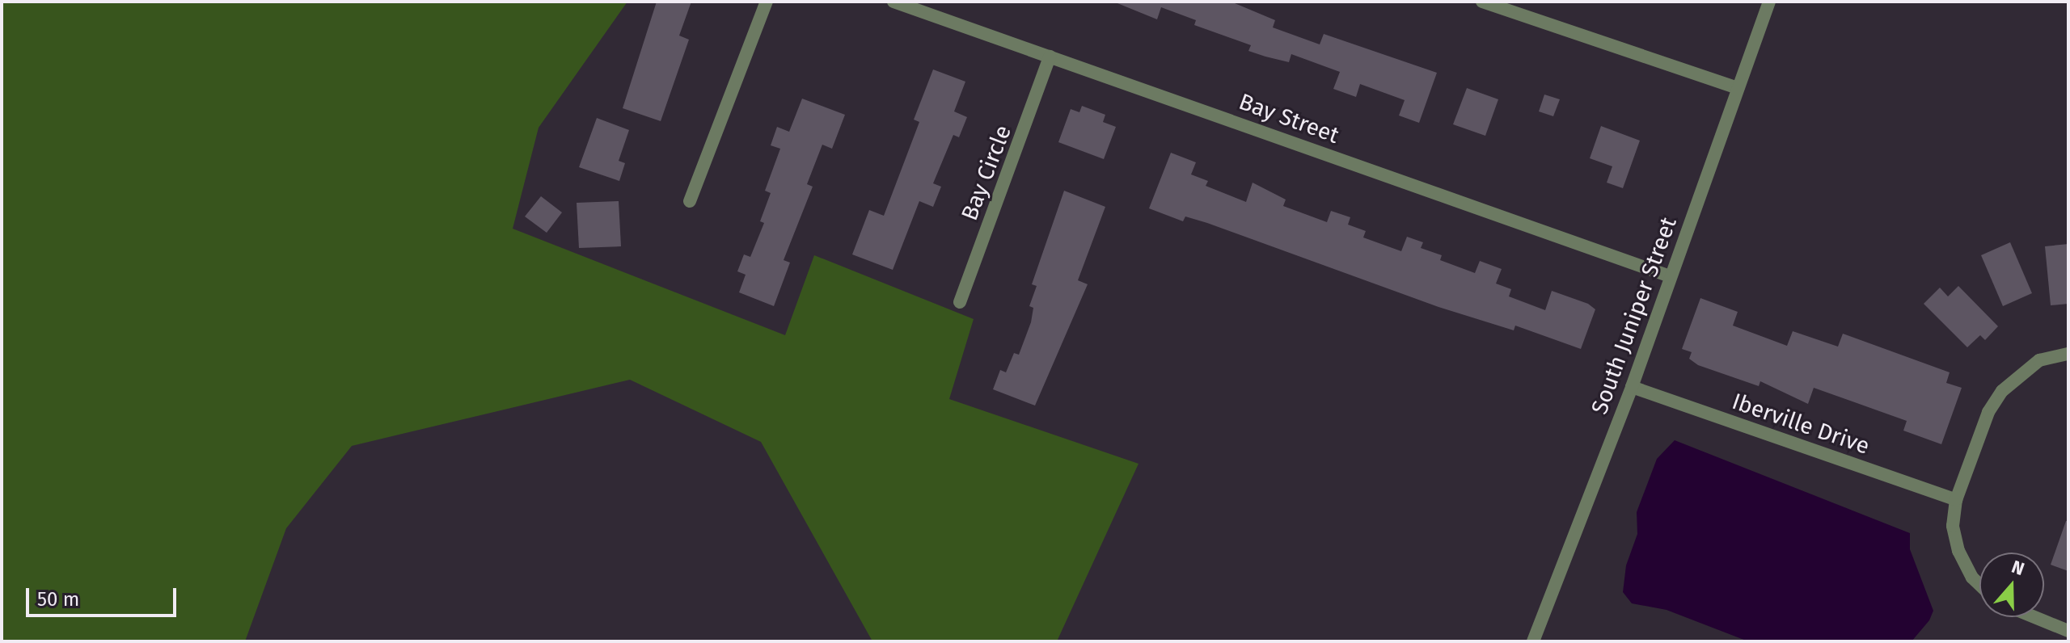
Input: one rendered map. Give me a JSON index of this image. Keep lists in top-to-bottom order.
{
  "streets": {
    "street": [
      "Bay Street",
      "Bay Circle",
      "South Juniper Street",
      "Iberville Drive"
    ]
  },
  "crossings": [
    ["Bay Street", "Bay Circle"],
    ["Bay Street", "South Juniper Street"],
    ["South Juniper Street", "Iberville Drive"]
  ],
  "scale_bar": "50 m",
  "north": "top"
}
